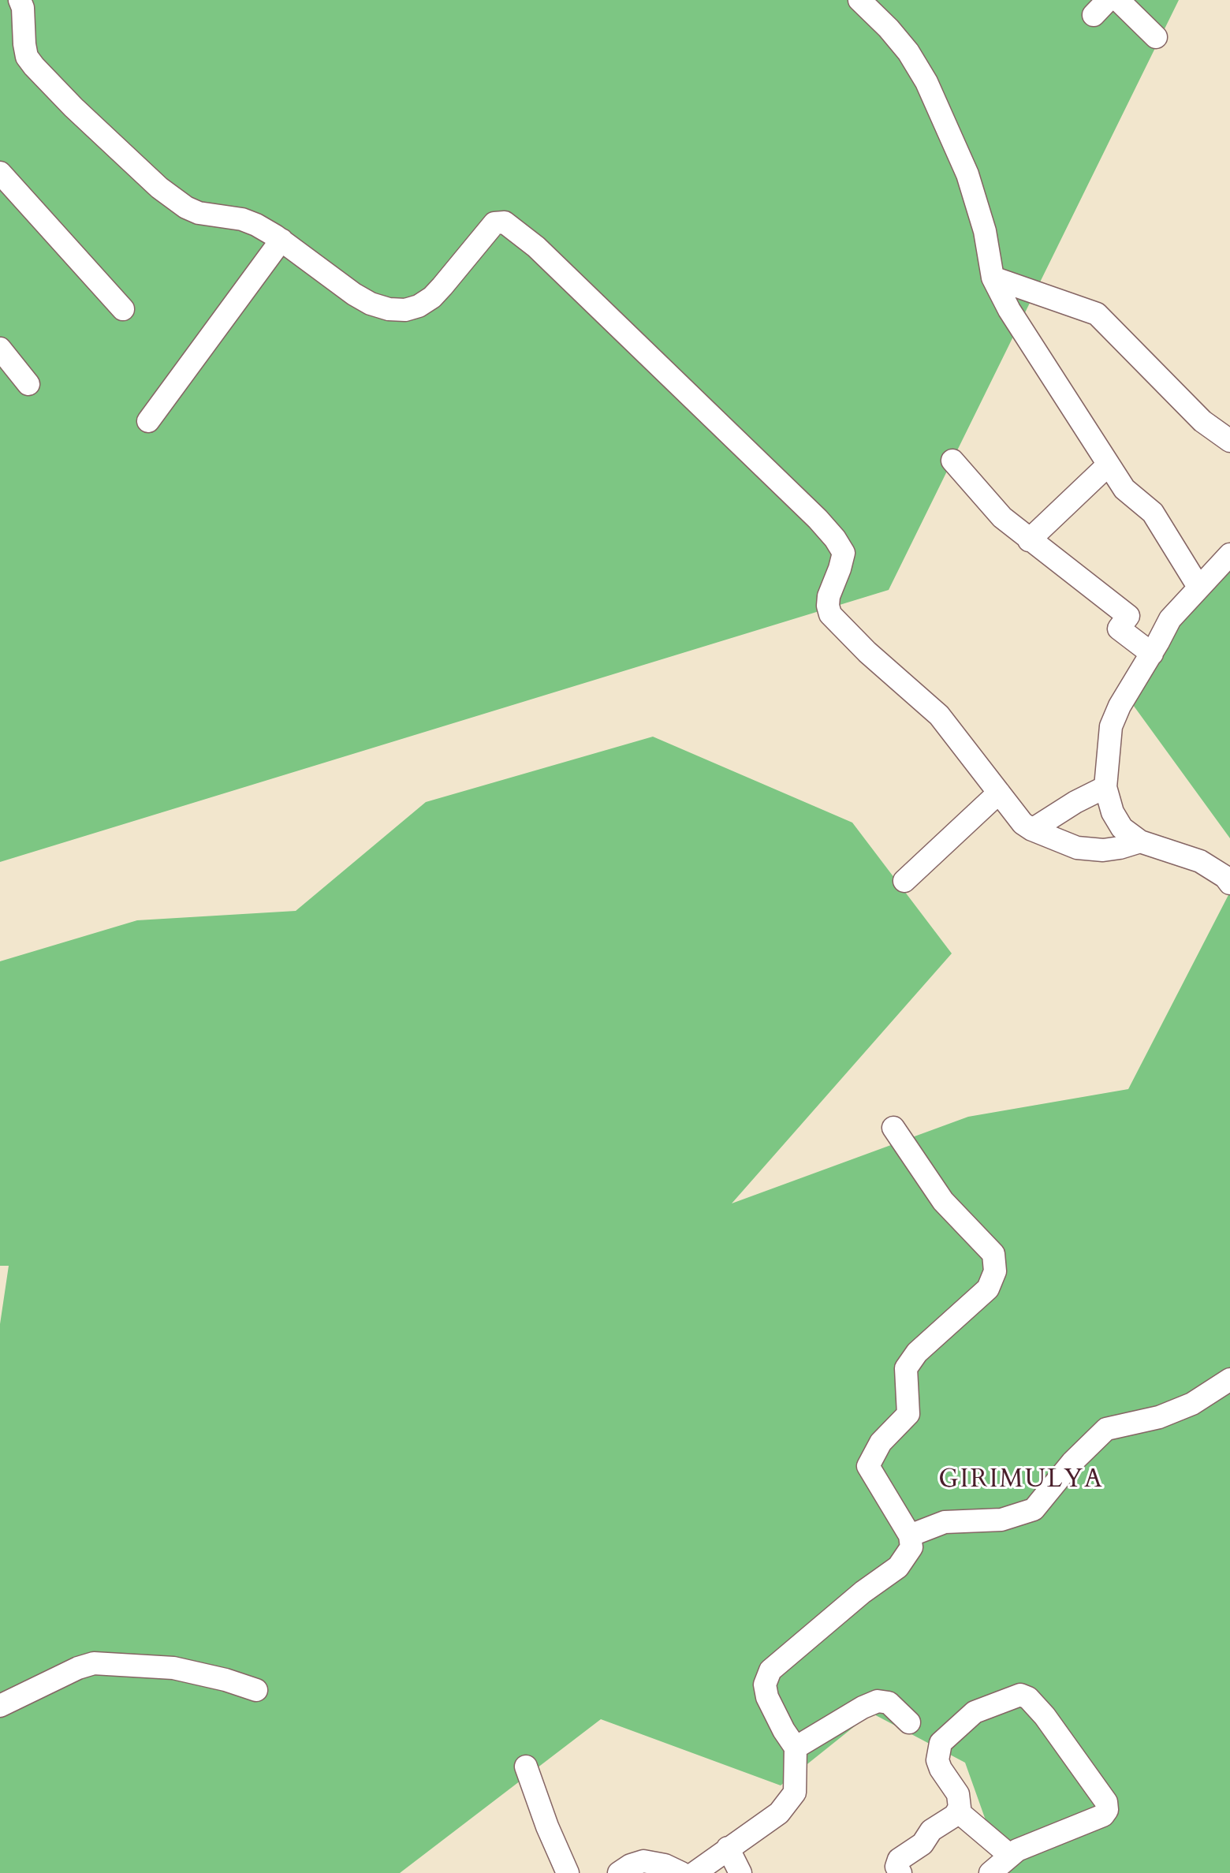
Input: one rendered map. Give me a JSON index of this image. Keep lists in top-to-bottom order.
{
  "districts": ["GIRIMULYA"]
}
